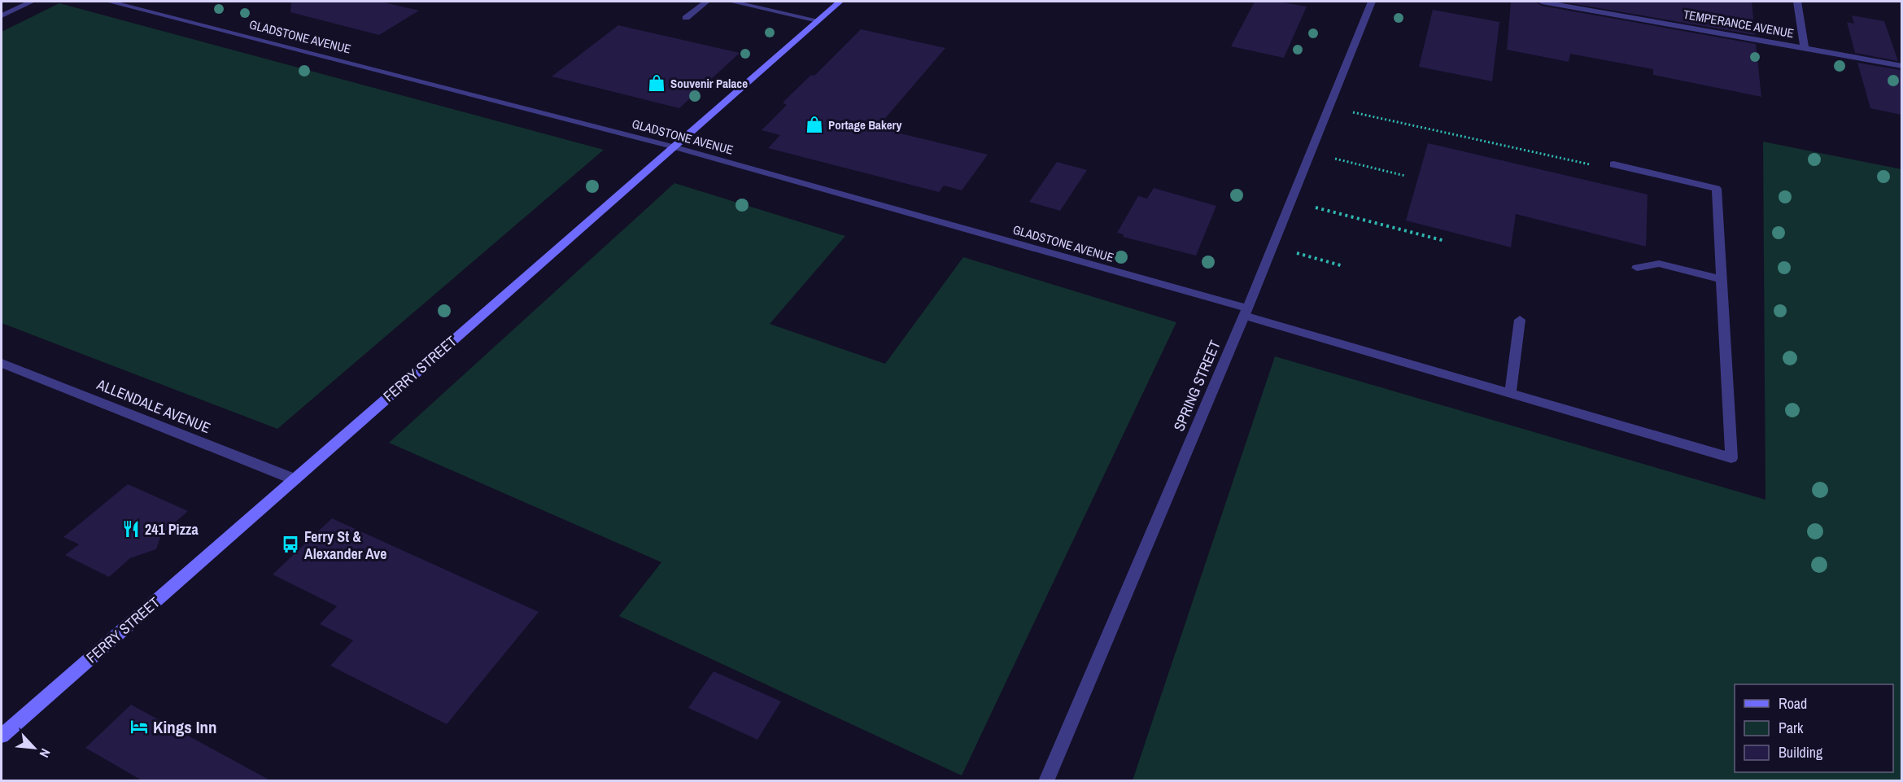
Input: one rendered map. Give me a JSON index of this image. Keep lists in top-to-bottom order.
{
  "streets": {
    "main road": ["FERRY STREET"],
    "street": [
      "TEMPERANCE AVENUE",
      "GLADSTONE AVENUE",
      "SPRING STREET",
      "ALLENDALE AVENUE"
    ]
  },
  "crossings": [
    ["GLADSTONE AVENUE", "FERRY STREET"],
    ["GLADSTONE AVENUE", "SPRING STREET"],
    ["FERRY STREET", "ALLENDALE AVENUE"]
  ],
  "places": {
    "shop": ["Souvenir Palace", "Portage Bakery"],
    "restaurant": ["241 Pizza"],
    "bus stop": ["Ferry St & Alexander Ave"],
    "hotel": ["Kings Inn"]
  },
  "legend": ["Road", "Park", "Building"],
  "north": "bottom right"
}
